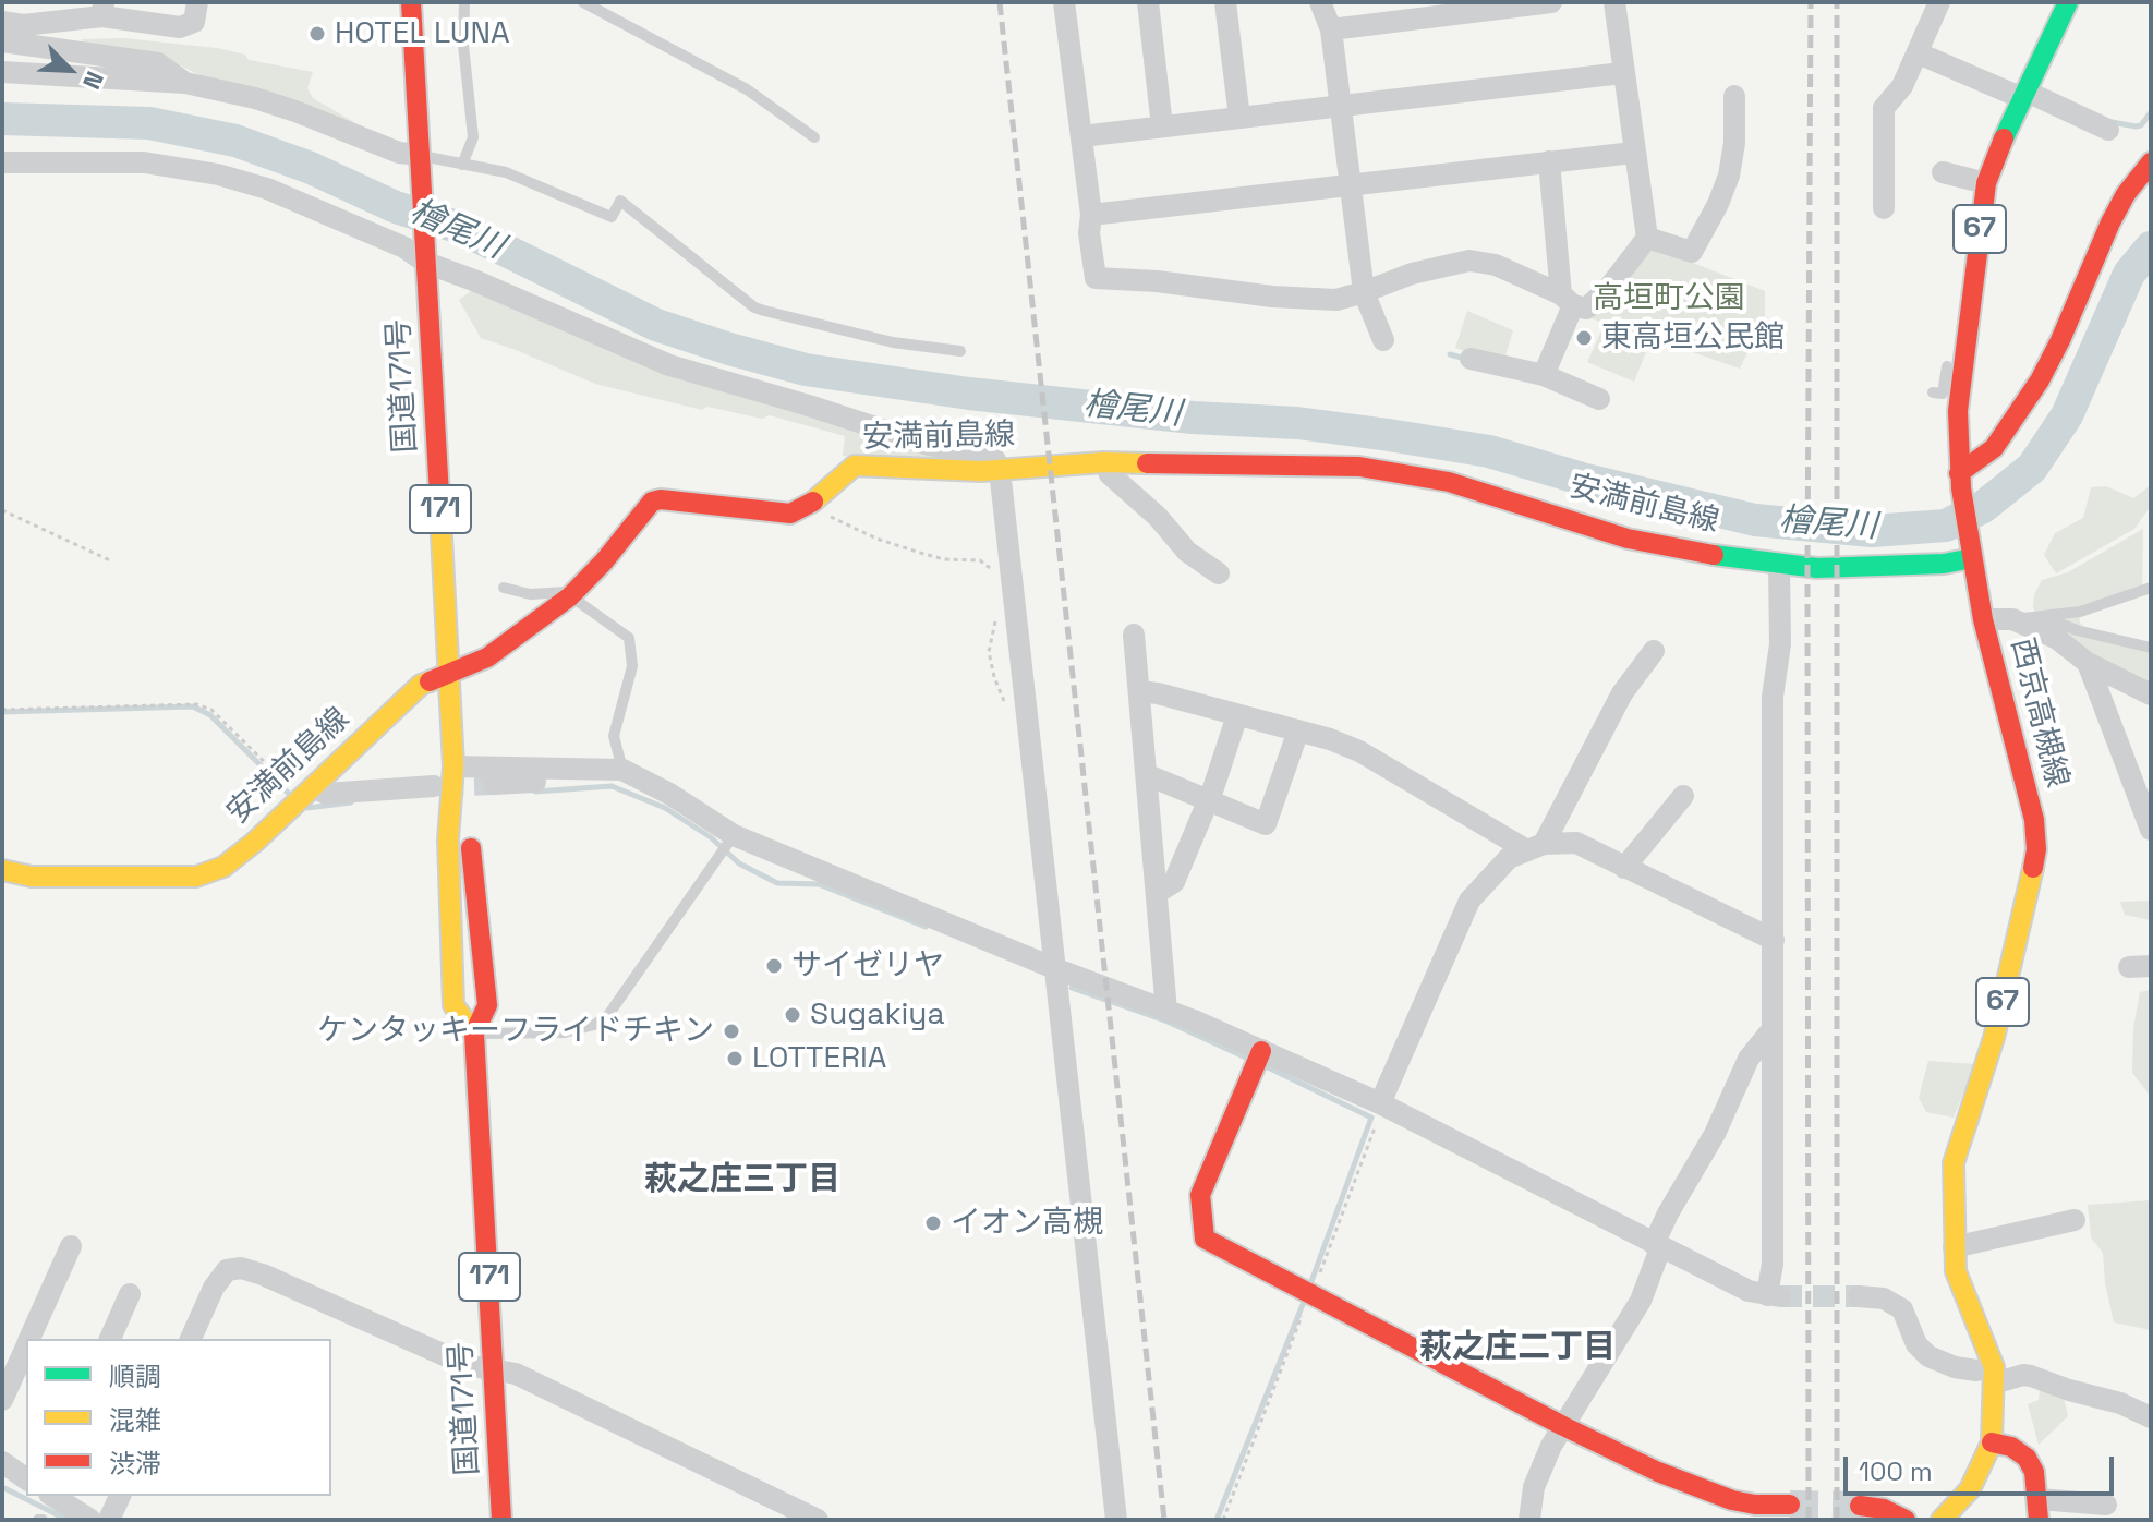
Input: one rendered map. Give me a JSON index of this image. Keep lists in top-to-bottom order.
{
  "streets": {
    "main road": [
      "67",
      "国道171号",
      "安満前島線",
      "171",
      "西京高槻線"
    ]
  },
  "crossings": [
    ["国道171号", "安満前島線"],
    ["安満前島線", "西京高槻線"]
  ],
  "districts": ["萩之庄三丁目", "萩之庄二丁目"],
  "water": ["檜尾川"],
  "parks": ["高垣町公園"],
  "places": [
    "HOTEL LUNA",
    "東高垣公民館",
    "サイゼリヤ",
    "Sugakiya",
    "ケンタッキーフライドチキン",
    "LOTTERIA",
    "イオン高槻"
  ],
  "legend": ["順調", "混雑", "渋滞"],
  "scale_bar": "100 m",
  "north": "bottom right"
}
